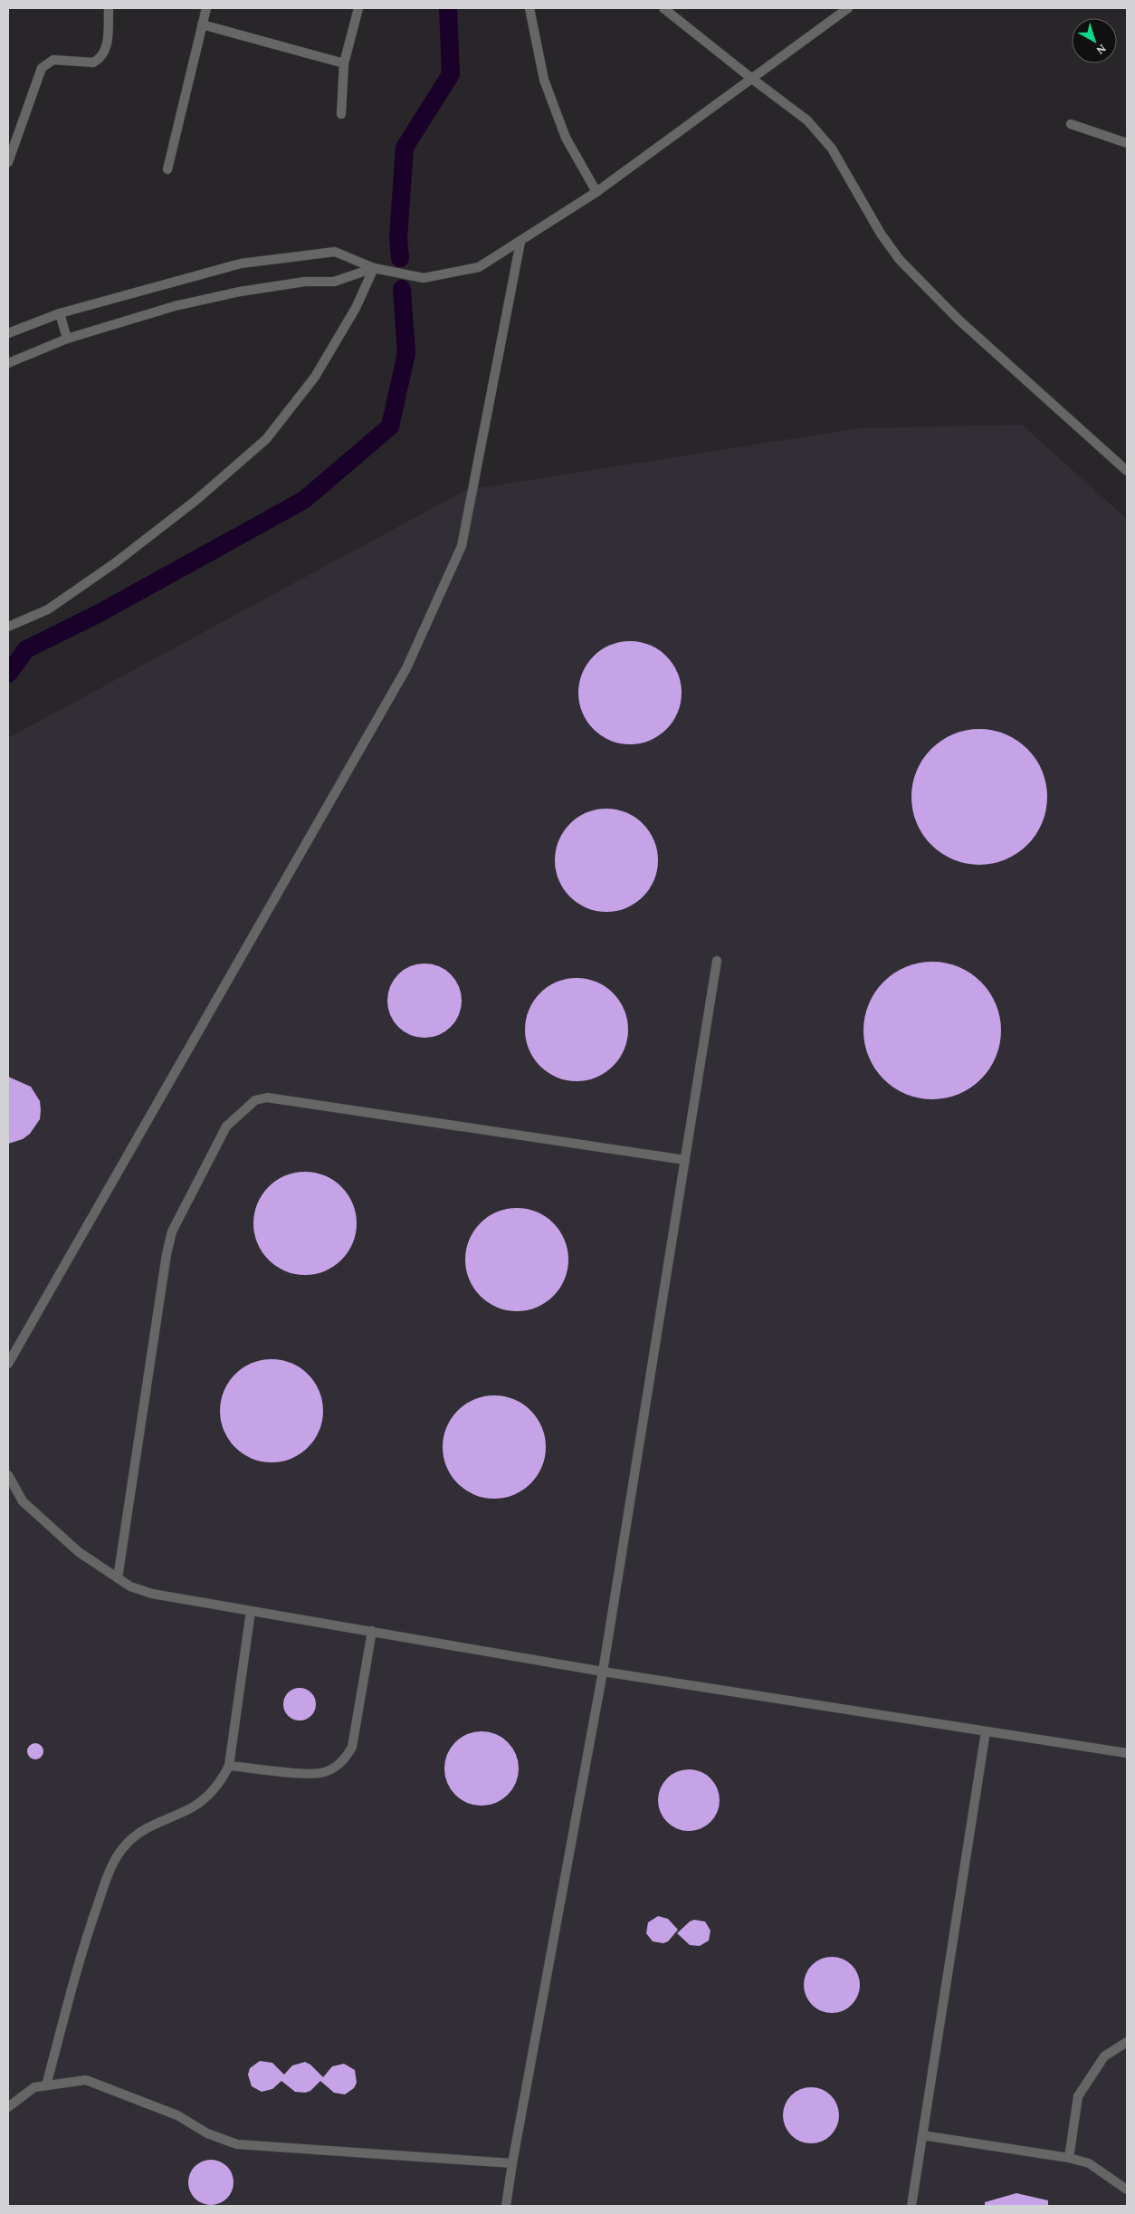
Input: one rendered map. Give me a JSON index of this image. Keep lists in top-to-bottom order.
{
  "north": "bottom right"
}
